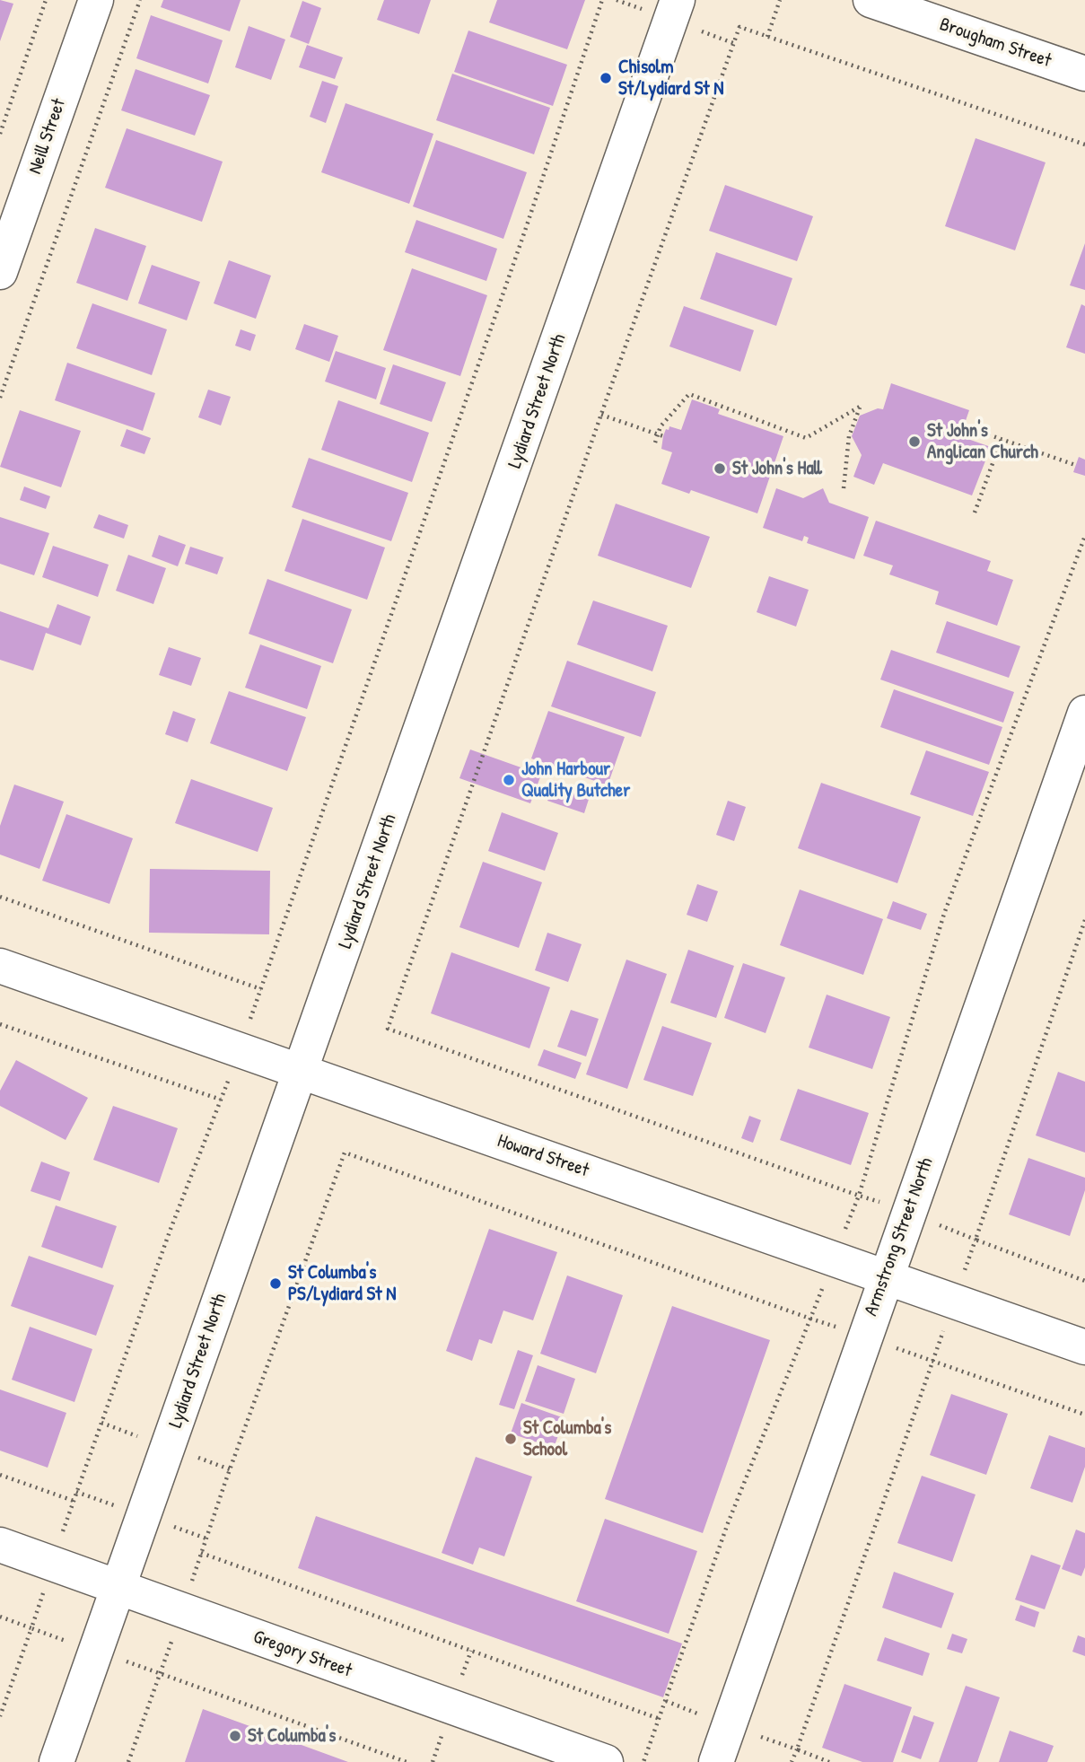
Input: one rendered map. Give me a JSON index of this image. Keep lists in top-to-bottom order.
{
  "streets": {
    "street": [
      "Brougham Street",
      "Neill Street",
      "Lydiard Street North",
      "Howard Street",
      "Armstrong Street North",
      "Gregory Street"
    ]
  },
  "crossings": [
    ["Lydiard Street North", "Howard Street"],
    ["Lydiard Street North", "Gregory Street"],
    ["Howard Street", "Armstrong Street North"]
  ],
  "places": [
    "Chisolm St/Lydiard St N",
    "St John's Anglican Church",
    "St John's Hall",
    "John Harbour Quality Butcher",
    "St Columba's PS/Lydiard St N",
    "St Columba's School",
    "St Columba's"
  ]
}
